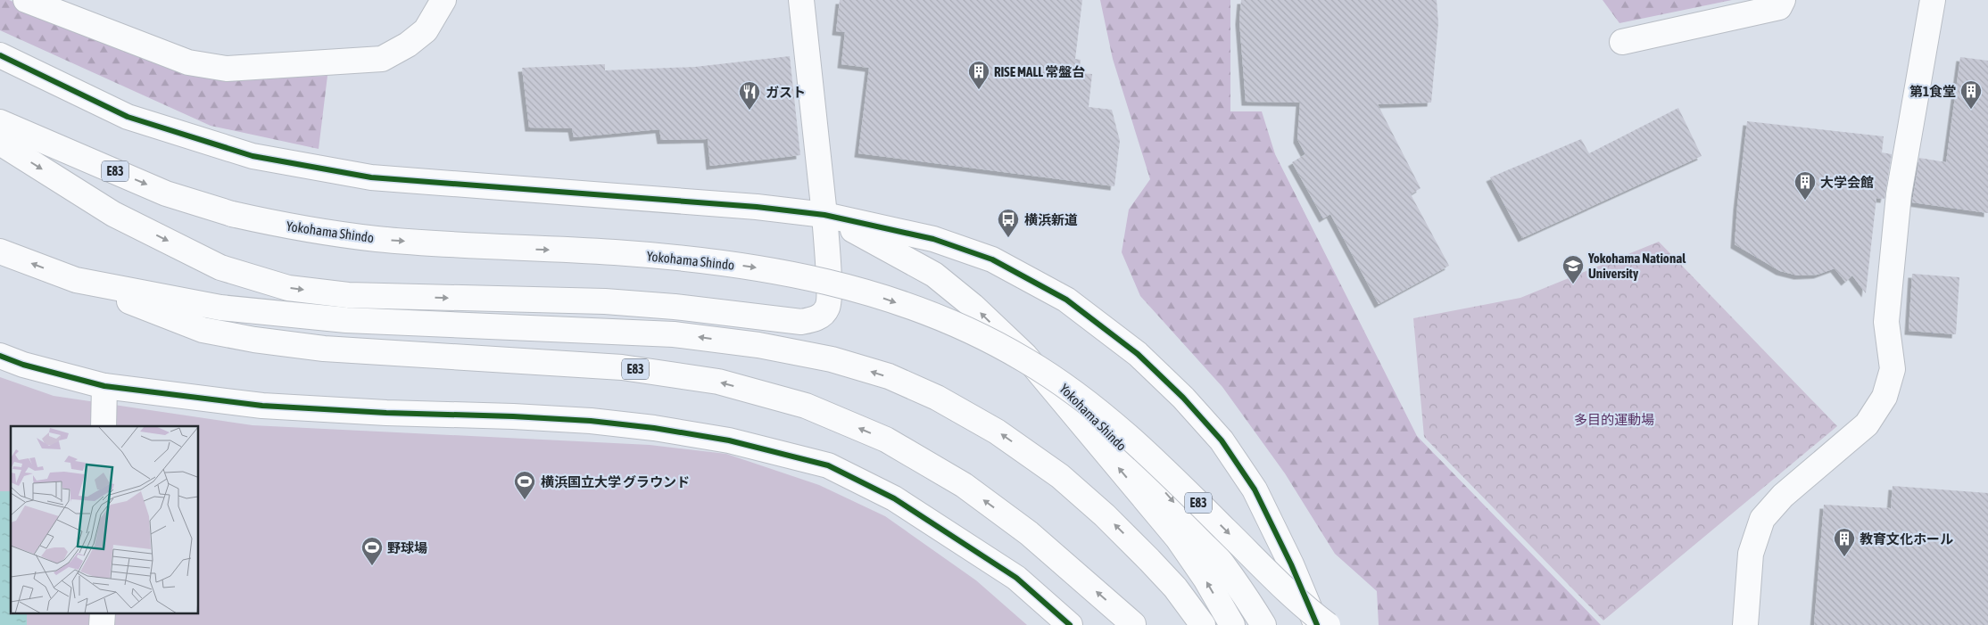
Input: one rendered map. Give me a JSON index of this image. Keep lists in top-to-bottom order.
{
  "streets": {
    "main road": ["E83", "Yokohama Shindo"]
  },
  "crossings": [
    ["E83", "Yokohama Shindo"]
  ],
  "parks": ["多目的運動場"],
  "places": {
    "building": [
      "RISE MALL 常盤台",
      "第1食堂",
      "大学会館",
      "教育文化ホール"
    ],
    "restaurant": ["ガスト"],
    "bus stop": ["横浜新道"],
    "school or university": ["Yokohama National University"],
    "sports": ["横浜国立大学 グラウンド", "野球場"]
  }
}
